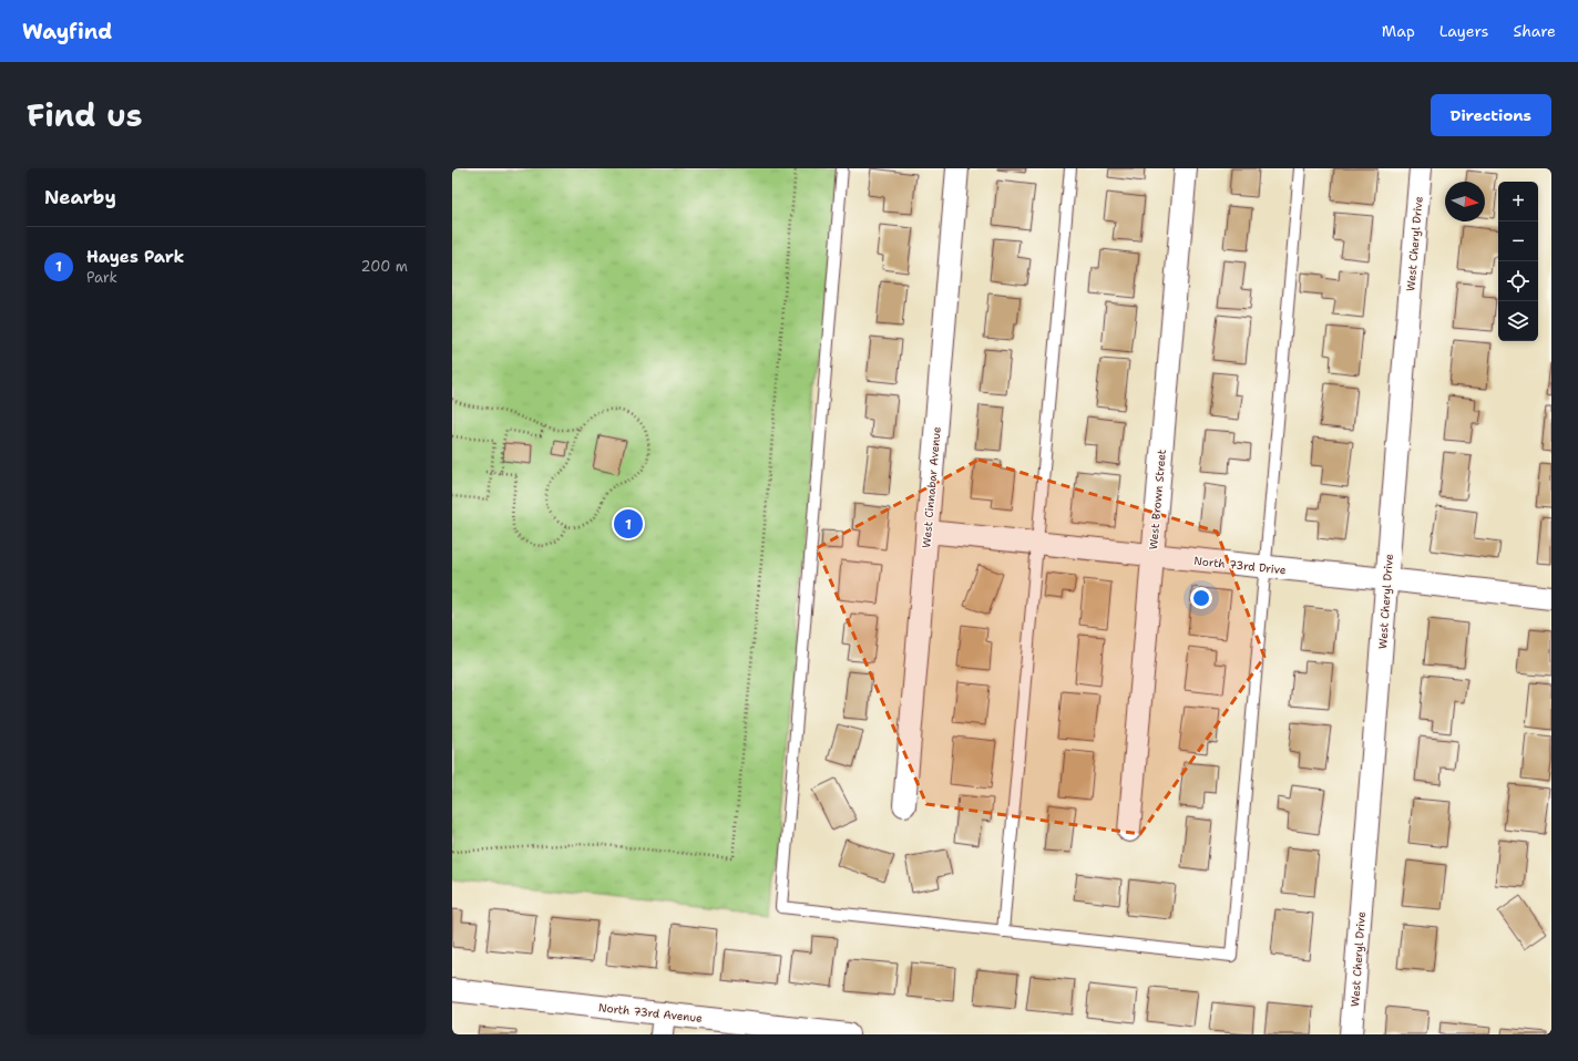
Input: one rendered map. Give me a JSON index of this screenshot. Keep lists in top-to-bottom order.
{
  "streets": {
    "street": [
      "West Cheryl Drive",
      "West Cinnabar Avenue",
      "West Brown Street",
      "North 73rd Drive",
      "North 73rd Avenue"
    ]
  },
  "crossings": [
    ["West Cheryl Drive", "North 73rd Drive"],
    ["West Cinnabar Avenue", "North 73rd Drive"],
    ["West Brown Street", "North 73rd Drive"]
  ],
  "north": "right",
  "page": {
    "header": "Wayfind",
    "nav": ["Map", "Layers", "Share"],
    "title": "Find us",
    "buttons": "Directions",
    "heading": "Nearby",
    "map_buttons": ["+", "−"],
    "list": [
      {
        "mark": "1",
        "name": "Hayes Park",
        "note": "Park",
        "value": "200 m"
      }
    ],
    "pins": "1"
  }
}
